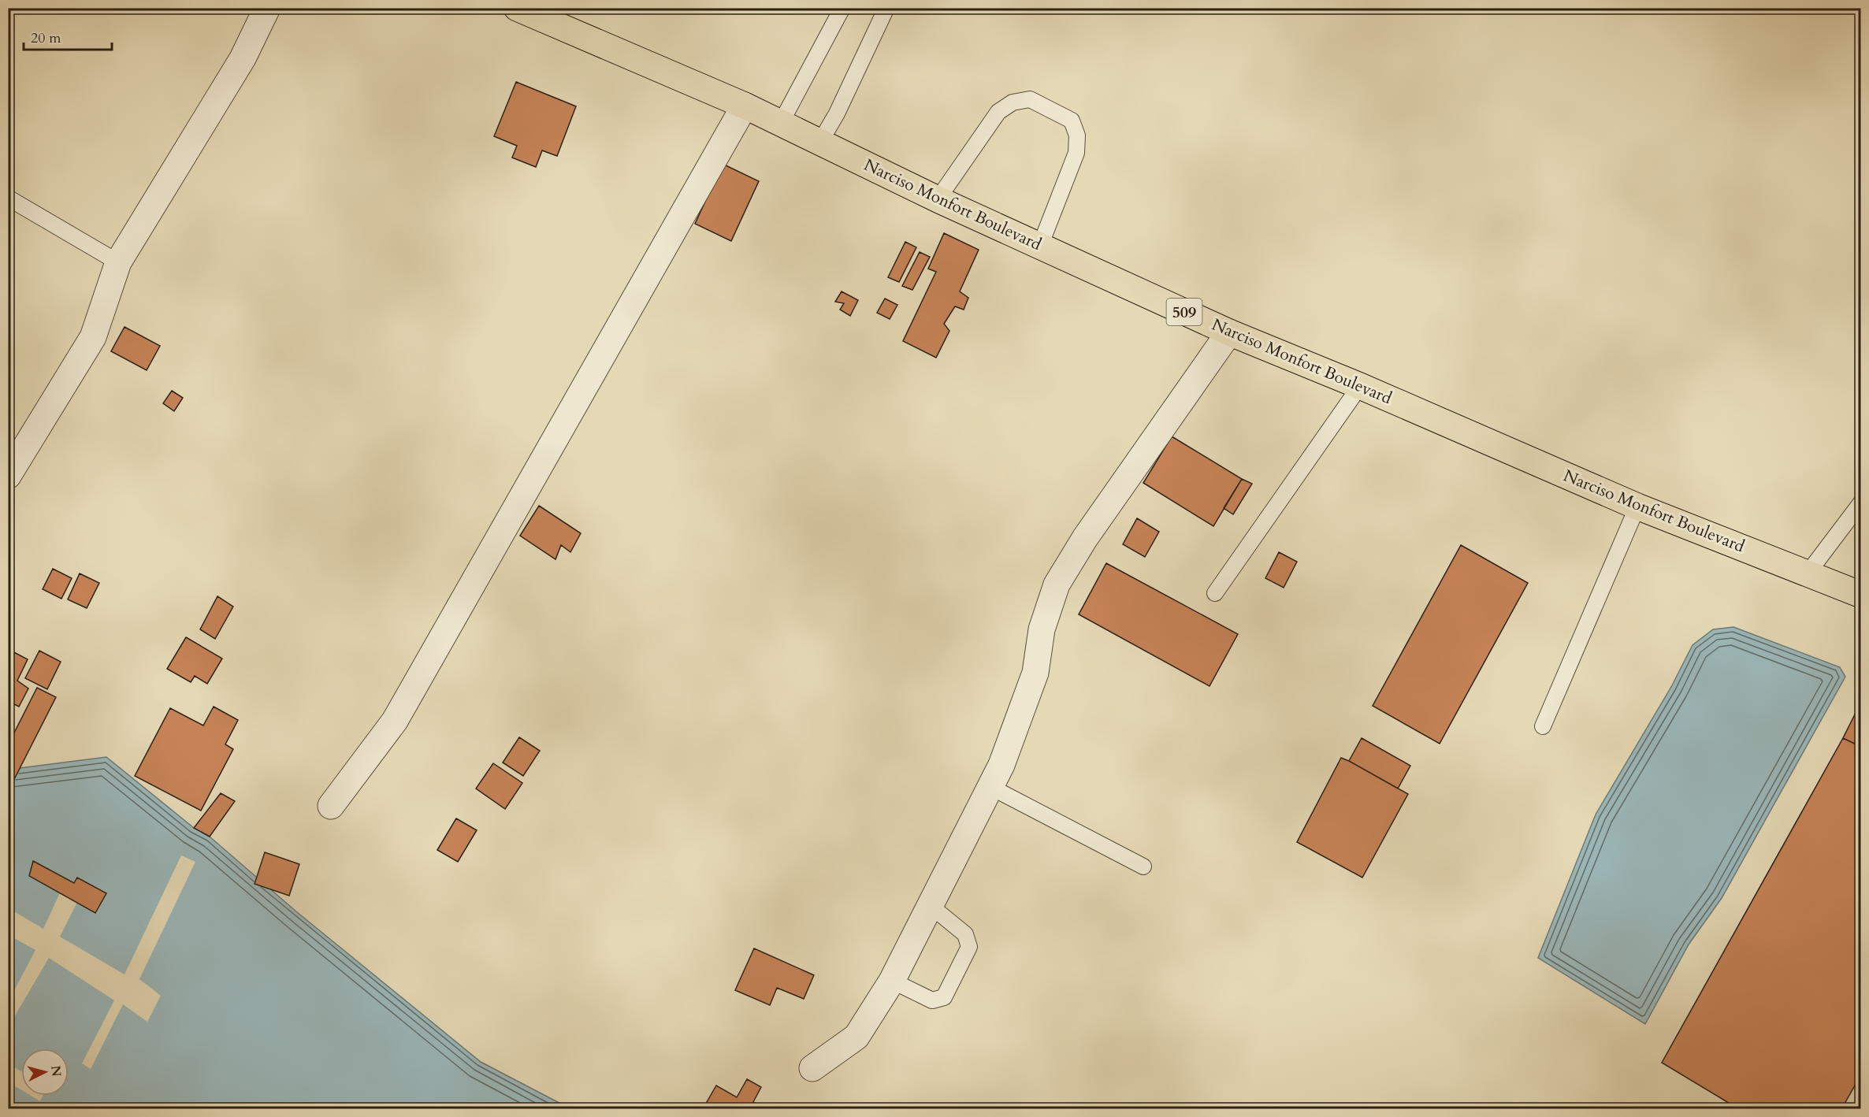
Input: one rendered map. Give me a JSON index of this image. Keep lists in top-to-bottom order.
{
  "streets": {
    "main road": ["Narciso Monfort Boulevard", "509"]
  },
  "scale_bar": "20 m",
  "north": "right"
}
